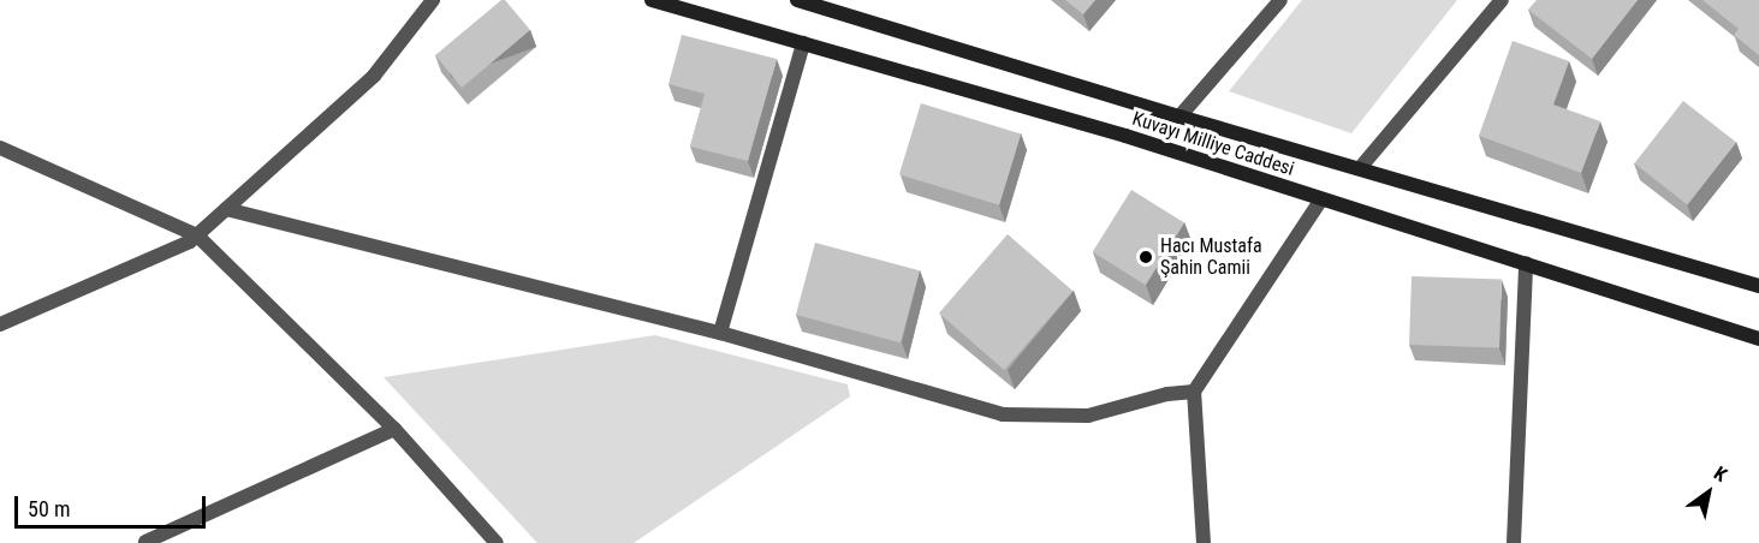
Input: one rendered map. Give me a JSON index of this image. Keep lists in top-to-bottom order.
{
  "streets": {
    "main road": ["Kuvayı Milliye Caddesi"]
  },
  "places": ["Hacı Mustafa Şahin Camii"],
  "scale_bar": "50 m",
  "north": "top right"
}
